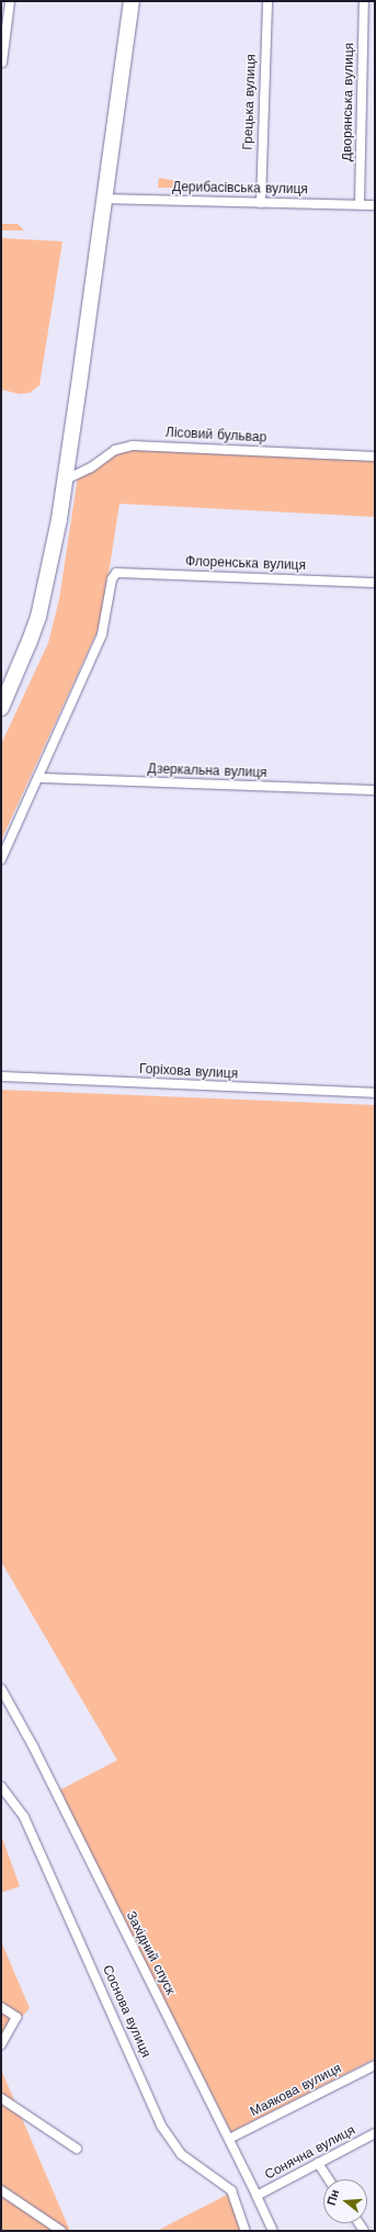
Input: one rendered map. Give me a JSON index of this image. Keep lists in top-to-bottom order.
{
  "streets": {
    "street": [
      "Грецька вулиця",
      "Дворянська вулиця",
      "Дерибасівська вулиця",
      "Лісовий бульвар",
      "Флоренська вулиця",
      "Дзеркальна вулиця",
      "Горіхова вулиця",
      "Західний спуск",
      "Соснова вулиця",
      "Маякова вулиця",
      "Сонячна вулиця"
    ]
  },
  "crossings": [
    ["Грецька вулиця", "Дерибасівська вулиця"],
    ["Дворянська вулиця", "Дерибасівська вулиця"],
    ["Флоренська вулиця", "Дзеркальна вулиця"],
    ["Західний спуск", "Маякова вулиця"],
    ["Західний спуск", "Сонячна вулиця"]
  ],
  "north": "left"
}
